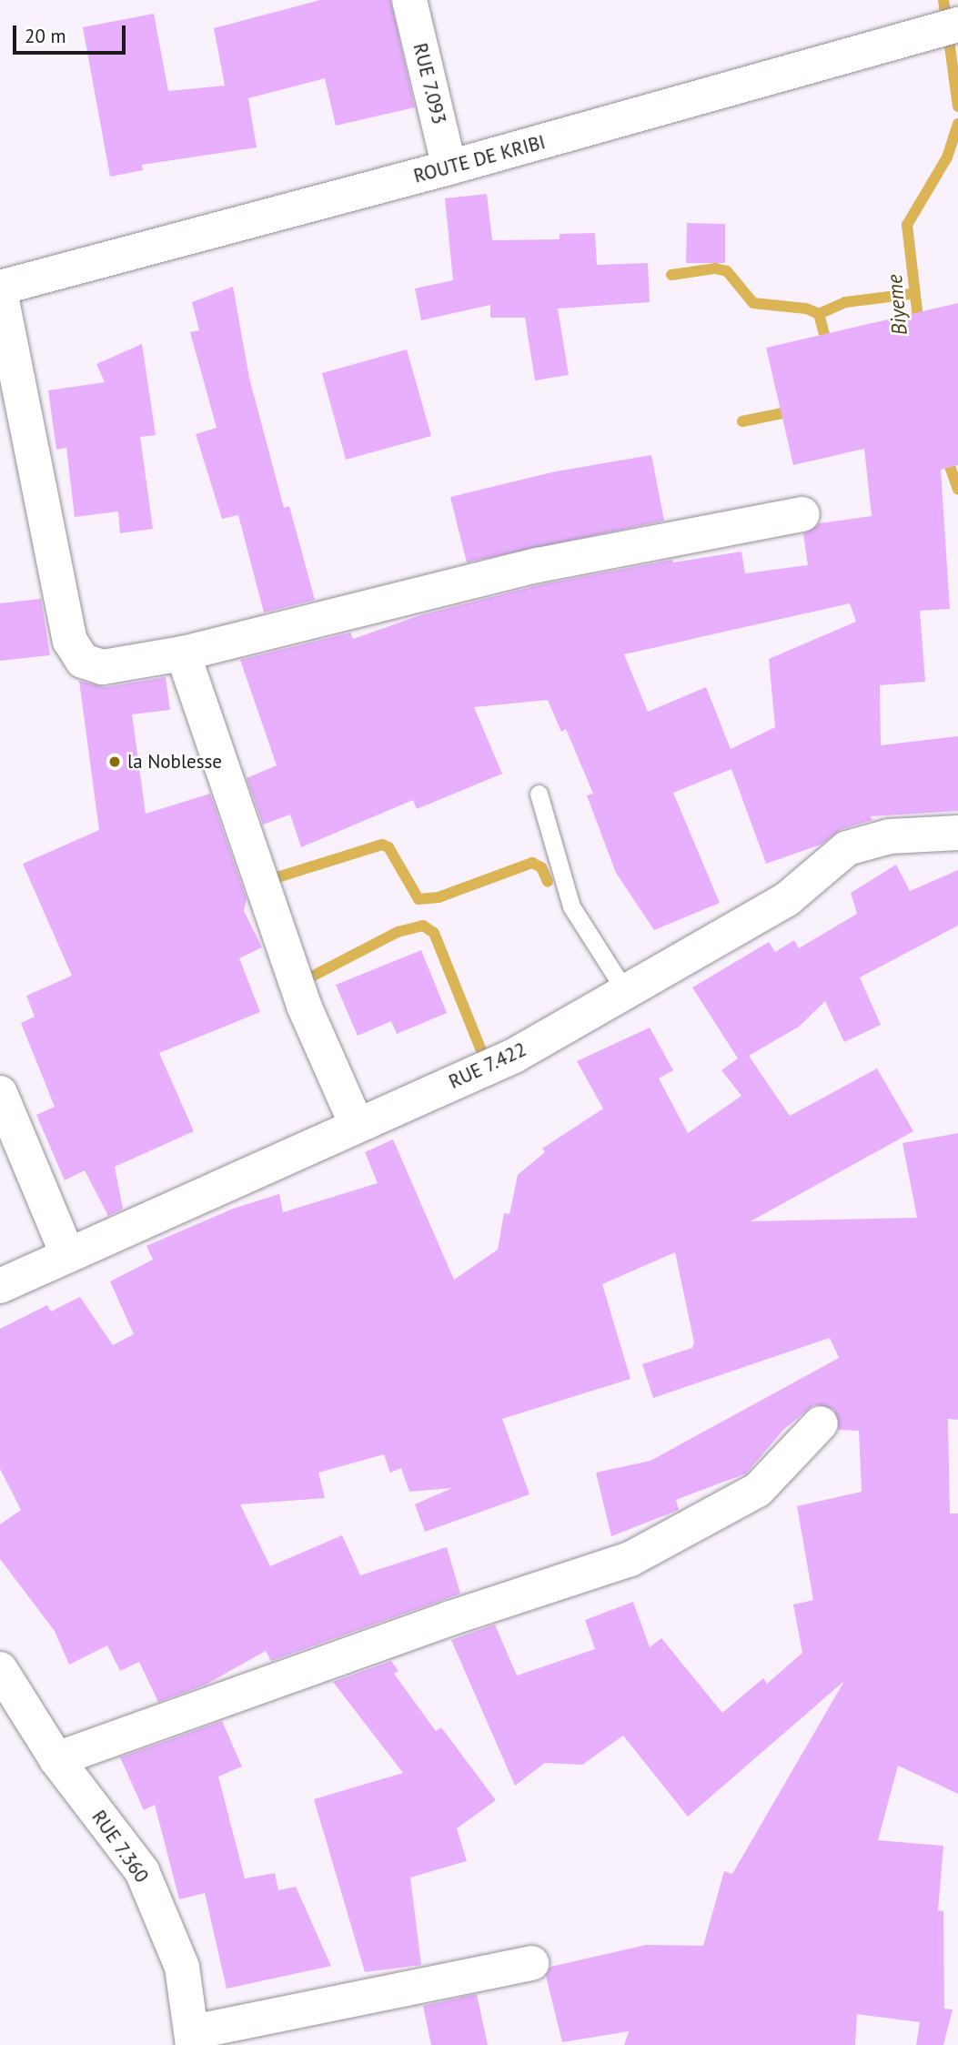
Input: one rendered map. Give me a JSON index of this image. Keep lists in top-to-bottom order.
{
  "streets": {
    "street": [
      "RUE 7.093",
      "ROUTE DE KRIBI",
      "RUE 7.422",
      "RUE 7.360"
    ]
  },
  "crossings": [
    ["RUE 7.093", "ROUTE DE KRIBI"]
  ],
  "water": ["Biyeme"],
  "places": ["la Noblesse"],
  "scale_bar": "20 m"
}
